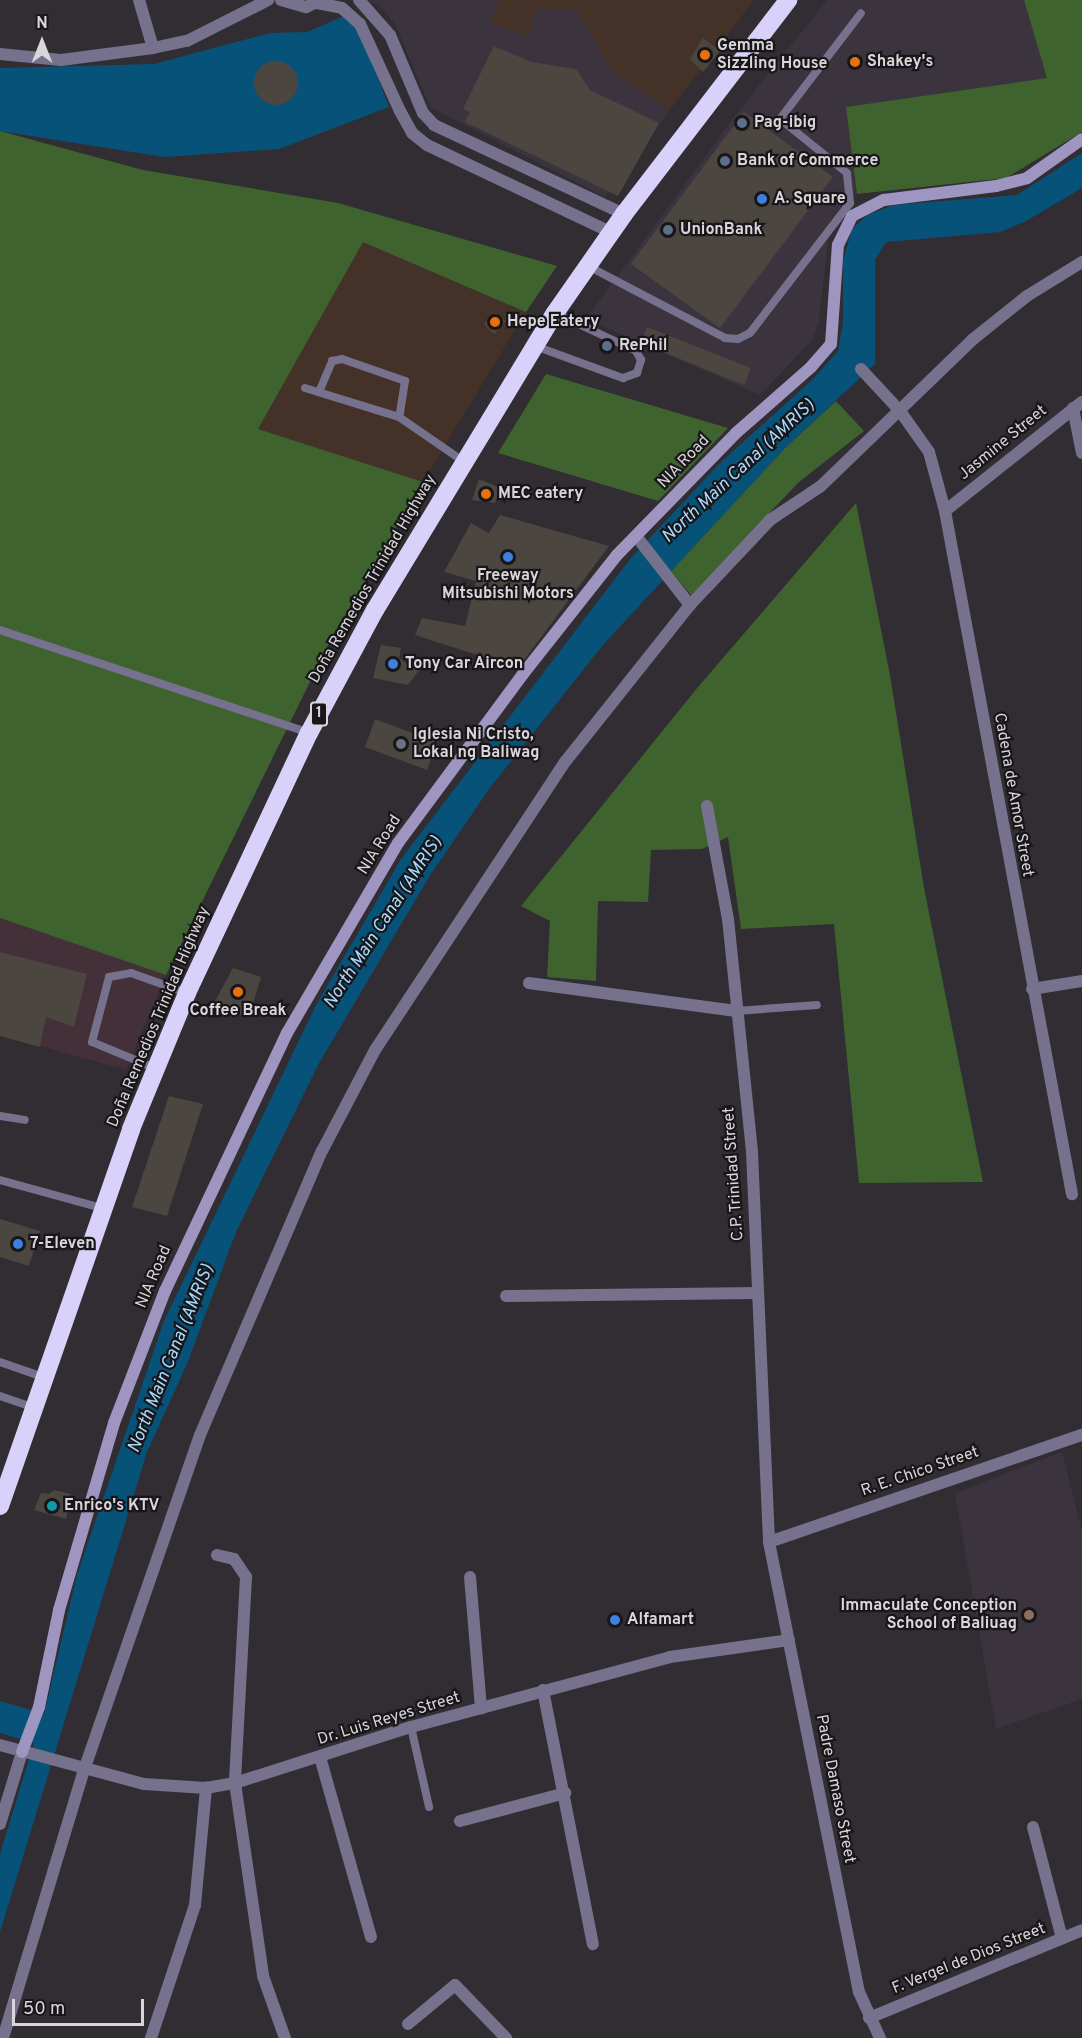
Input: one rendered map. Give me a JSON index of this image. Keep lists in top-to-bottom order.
{
  "streets": {
    "highway": ["Doña Remedios Trinidad Highway", "1"],
    "street": [
      "Jasmine Street",
      "NIA Road",
      "Cadena de Amor Street",
      "C.P. Trinidad Street",
      "R. E. Chico Street",
      "Dr. Luis Reyes Street",
      "Padre Damaso Street",
      "F. Vergel de Dios Street"
    ]
  },
  "crossings": [
    ["Jasmine Street", "Cadena de Amor Street"],
    ["NIA Road", "Dr. Luis Reyes Street"],
    ["C.P. Trinidad Street", "R. E. Chico Street"],
    ["C.P. Trinidad Street", "Padre Damaso Street"],
    ["R. E. Chico Street", "Padre Damaso Street"],
    ["Dr. Luis Reyes Street", "Padre Damaso Street"],
    ["Padre Damaso Street", "F. Vergel de Dios Street"]
  ],
  "water": ["North Main Canal (AMRIS)"],
  "places": [
    "Gemma Sizzling House",
    "Shakey's",
    "Pag-ibig",
    "Bank of Commerce",
    "A. Square",
    "UnionBank",
    "Hepe Eatery",
    "RePhil",
    "MEC eatery",
    "Freeway Mitsubishi Motors",
    "Tony Car Aircon",
    "Iglesia Ni Cristo, Lokal ng Baliwag",
    "Coffee Break",
    "7-Eleven",
    "Enrico's KTV",
    "Immaculate Conception School of Baliuag",
    "Alfamart"
  ],
  "scale_bar": "50 m",
  "north": "top"
}
